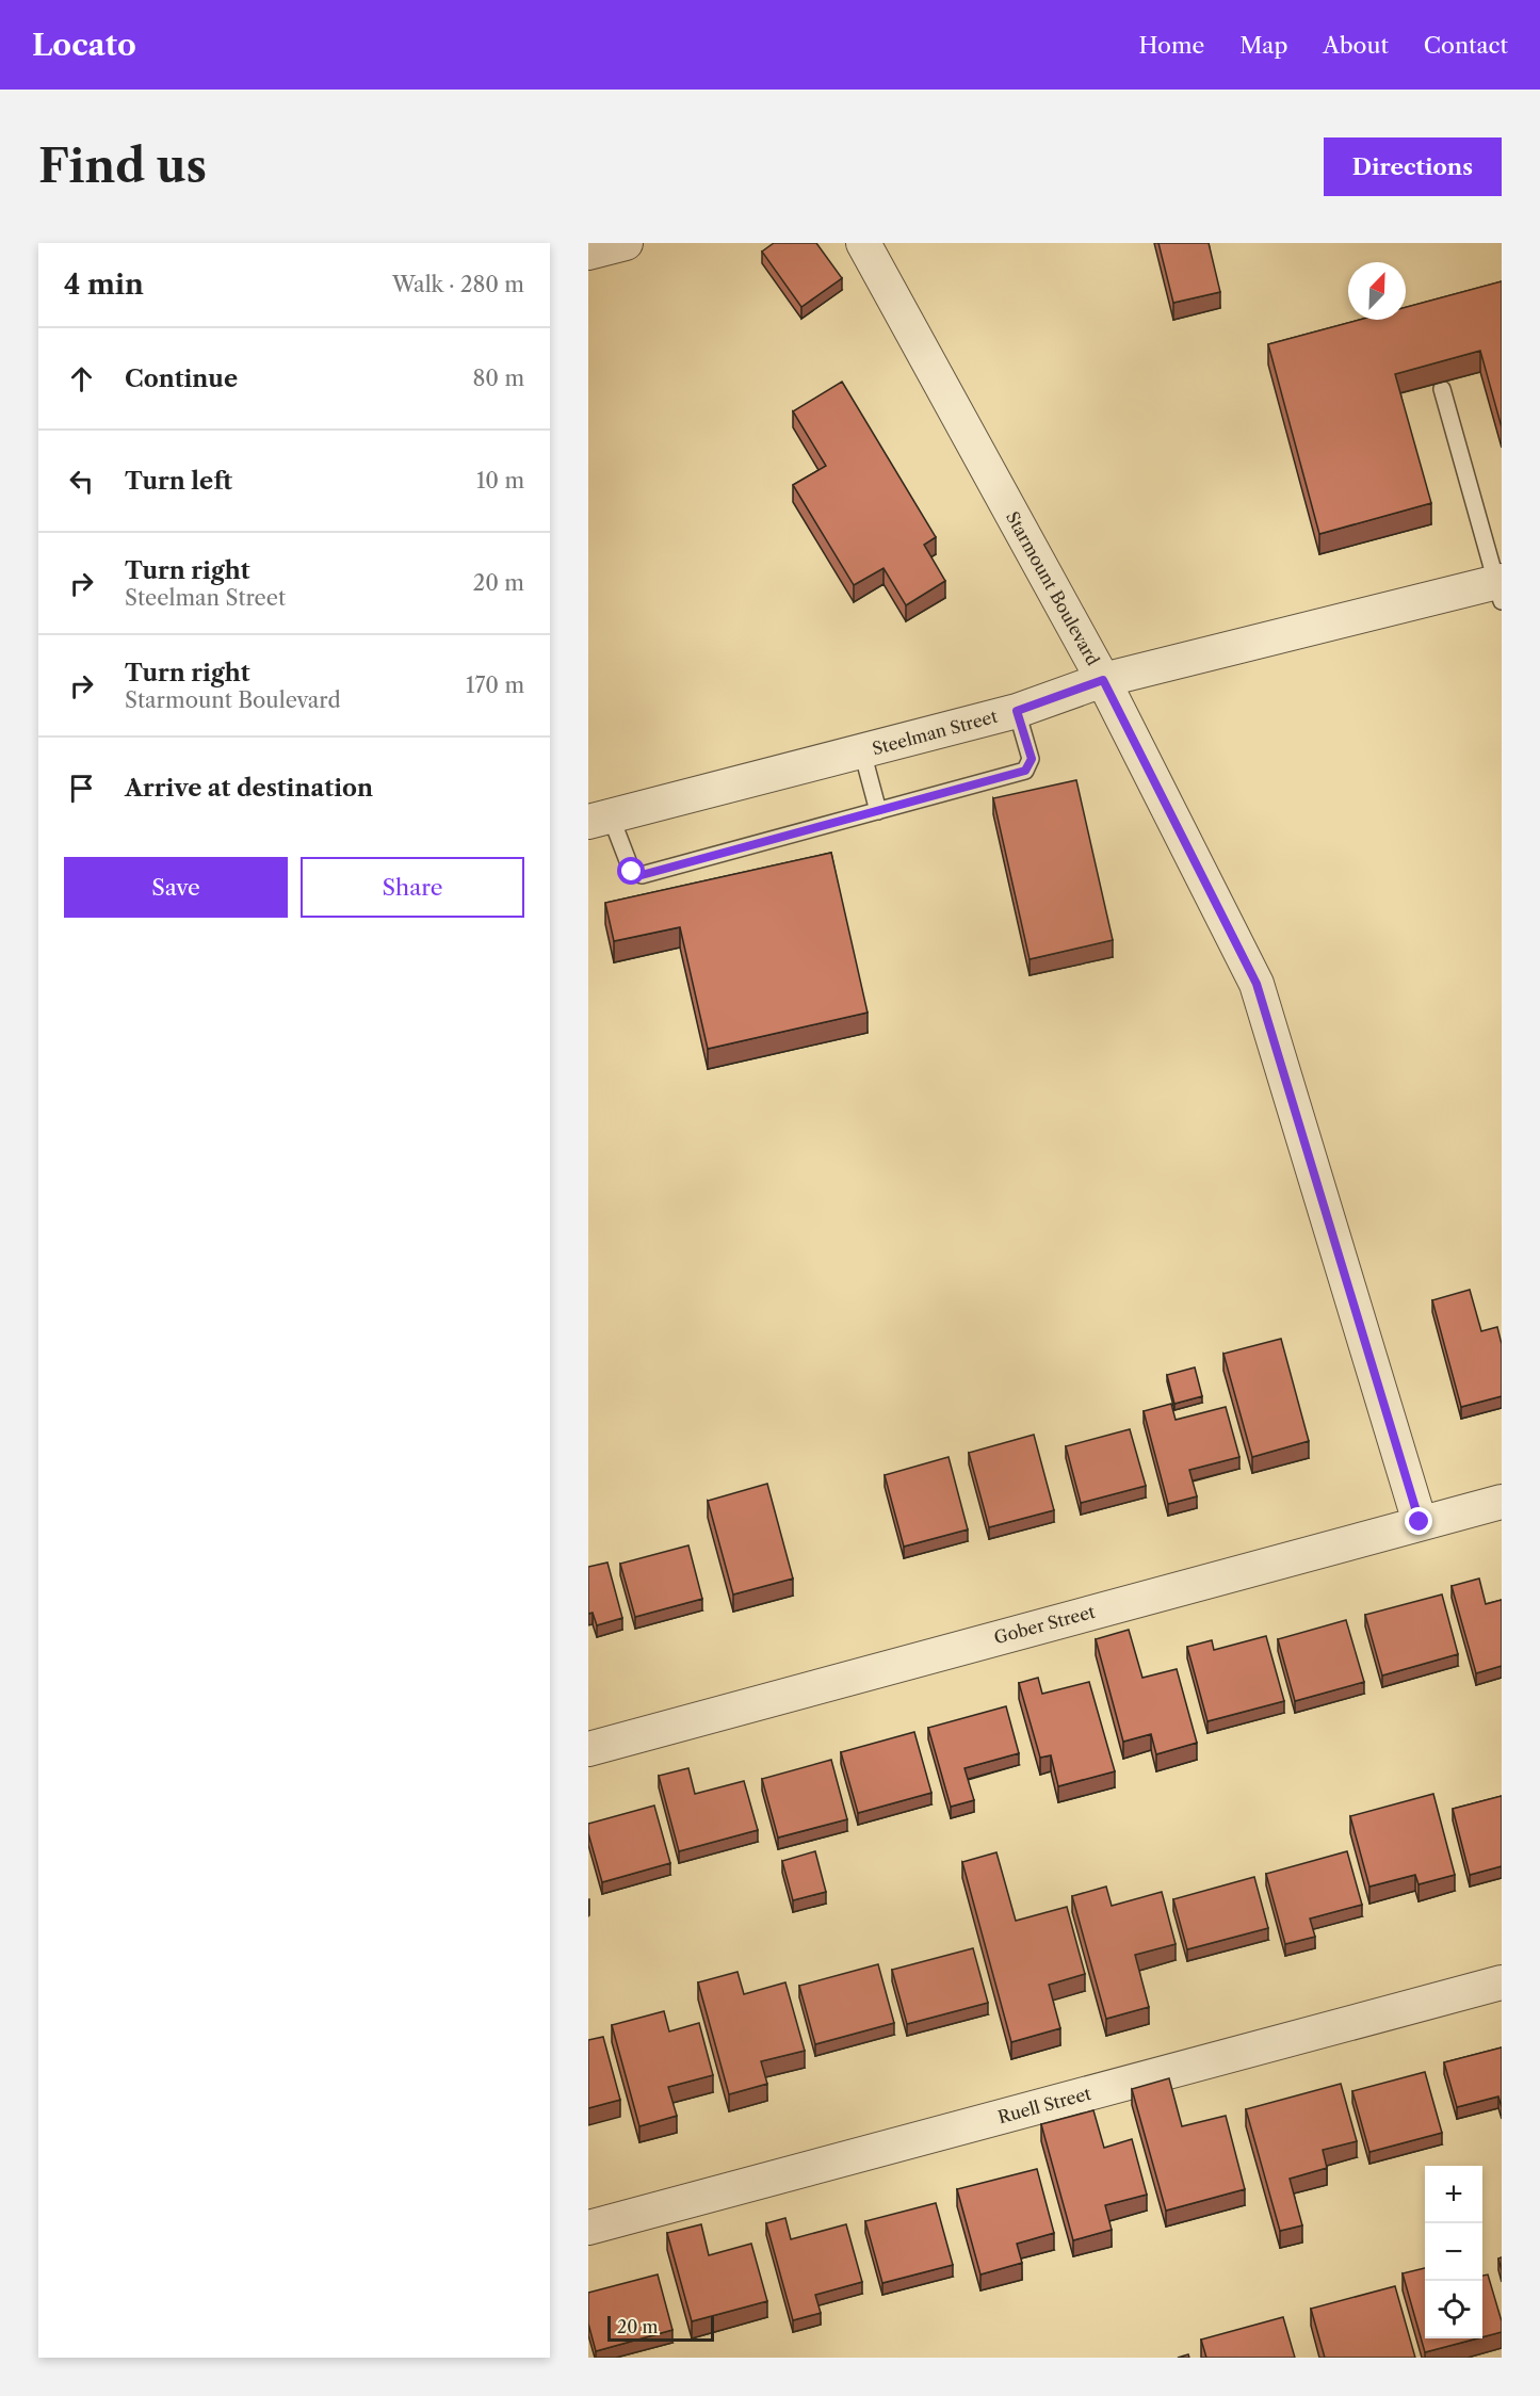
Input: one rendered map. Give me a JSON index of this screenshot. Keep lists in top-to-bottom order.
{
  "streets": {
    "street": [
      "Starmount Boulevard",
      "Steelman Street",
      "Gober Street",
      "Ruell Street"
    ]
  },
  "crossings": [
    ["Starmount Boulevard", "Steelman Street"],
    ["Starmount Boulevard", "Gober Street"]
  ],
  "scale_bar": "20 m",
  "north": "top right",
  "page": {
    "header": "Locato",
    "nav": [
      "Home",
      "Map",
      "About",
      "Contact"
    ],
    "buttons": [
      "Directions",
      ["Save", "Share"]
    ],
    "title": "Find us",
    "heading": ["4 min", "Walk · 280 m"],
    "list": [
      ["Continue", "80 m"],
      ["Turn left", "10 m"],
      ["Turn right", "Steelman Street", "20 m"],
      ["Turn right", "Starmount Boulevard", "170 m"],
      "Arrive at destination"
    ],
    "map_buttons": ["+", "−"],
    "scale": "20 m"
  }
}
